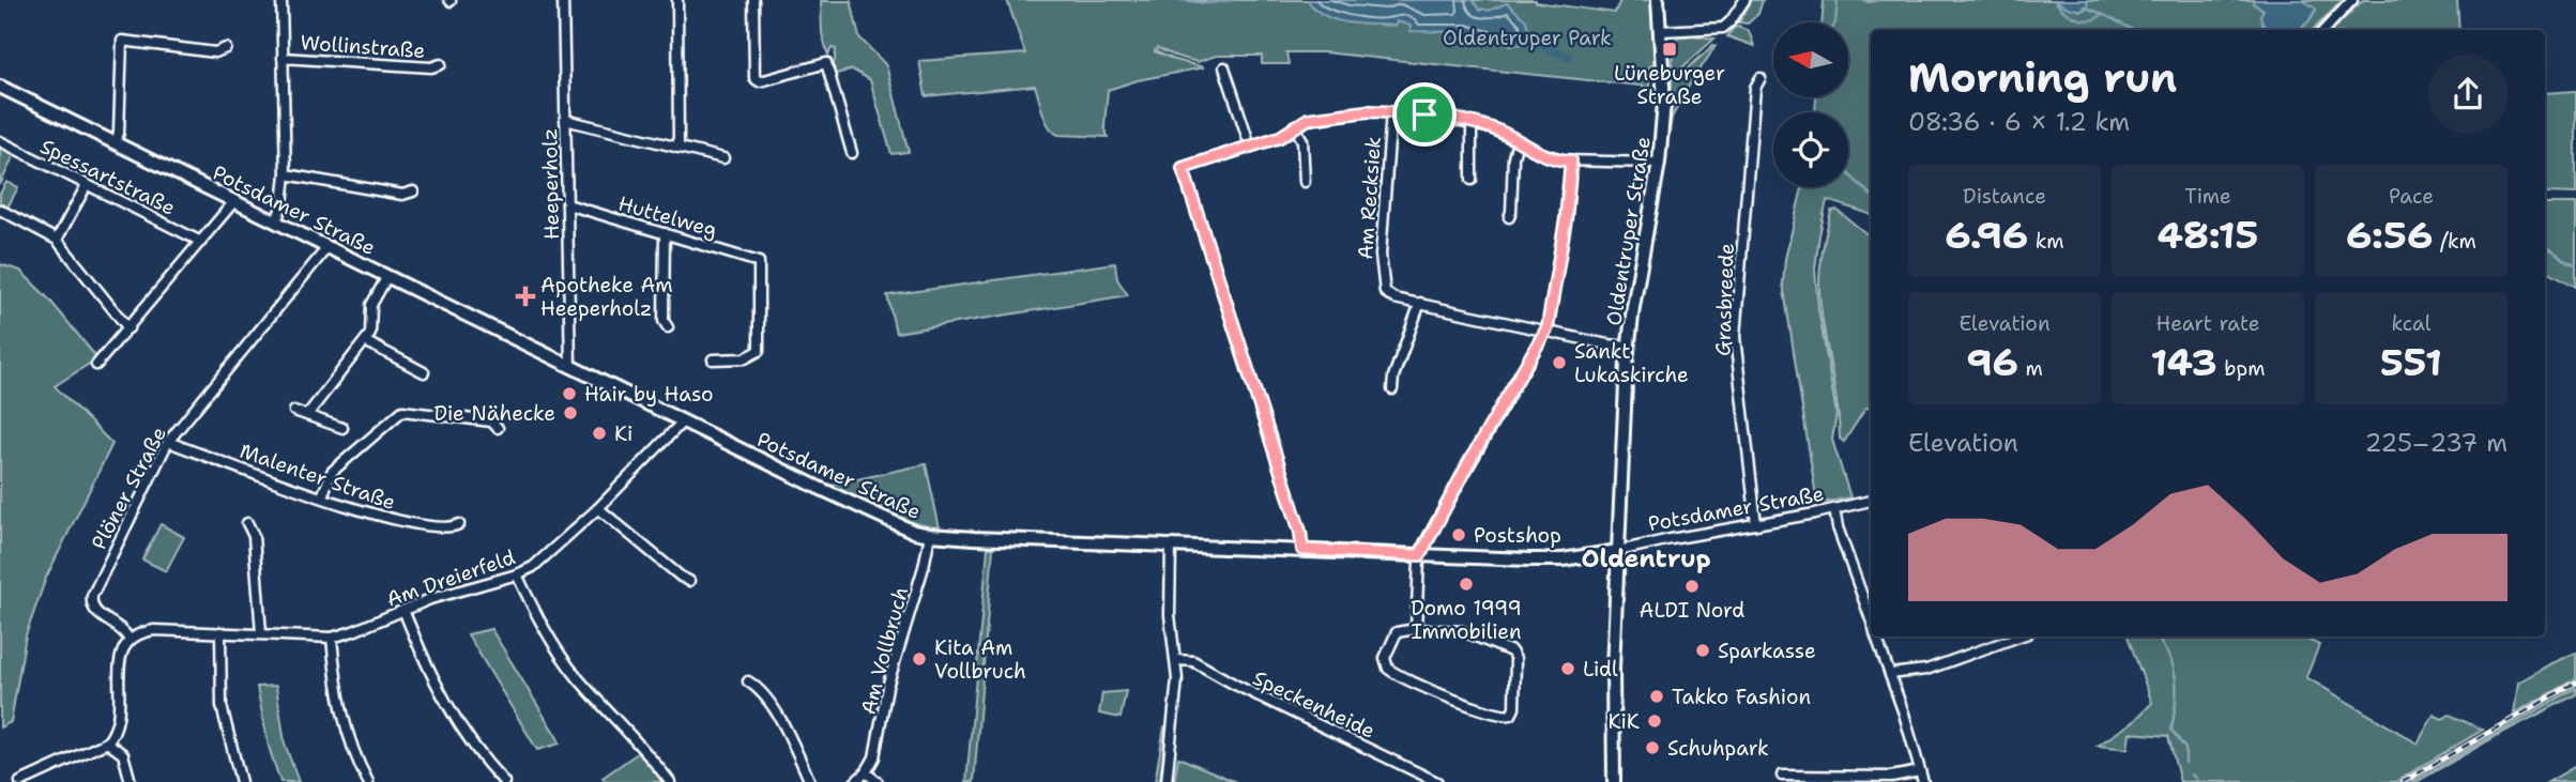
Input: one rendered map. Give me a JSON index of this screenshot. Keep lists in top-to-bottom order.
{
  "streets": {
    "street": [
      "Wollinstraße",
      "Spessartstraße",
      "Heeperholz",
      "Am Recksiek",
      "Potsdamer Straße",
      "Huttelweg",
      "Oldentruper Straße",
      "Grasbreede",
      "Malenter Straße",
      "Plöner Straße",
      "Am Dreierfeld",
      "Am Vollbruch",
      "Speckenheide"
    ]
  },
  "crossings": [
    ["Heeperholz", "Potsdamer Straße"],
    ["Heeperholz", "Huttelweg"],
    ["Am Recksiek", "Oldentruper Straße"],
    ["Potsdamer Straße", "Oldentruper Straße"],
    ["Potsdamer Straße", "Grasbreede"],
    ["Potsdamer Straße", "Plöner Straße"],
    ["Potsdamer Straße", "Am Dreierfeld"],
    ["Potsdamer Straße", "Am Vollbruch"],
    ["Malenter Straße", "Plöner Straße"],
    ["Plöner Straße", "Am Dreierfeld"]
  ],
  "districts": ["Oldentrup"],
  "parks": ["Oldentruper Park"],
  "places": {
    "transit": ["Lüneburger Straße"],
    "health": ["Apotheke Am Heeperholz"],
    "other": [
      "Sankt Lukaskirche",
      "Hair by Haso",
      "Die Nähecke",
      "Ki",
      "Postshop",
      "Domo 1999 Immobilien",
      "ALDI Nord",
      "Sparkasse",
      "Kita Am Vollbruch",
      "Lidl",
      "Takko Fashion",
      "KiK",
      "Schuhpark"
    ]
  },
  "north": "left",
  "page": {
    "heading": ["Morning run", "08:36 · 6 × 1.2 km"],
    "stats": [
      ["Distance", "6.96 km"],
      ["Time", "48:15"],
      ["Pace", "6:56 /km"],
      ["Elevation", "96 m"],
      ["Heart rate", "143 bpm"],
      ["kcal", "551"]
    ],
    "chart": ["Elevation", "225–237 m"]
  }
}
